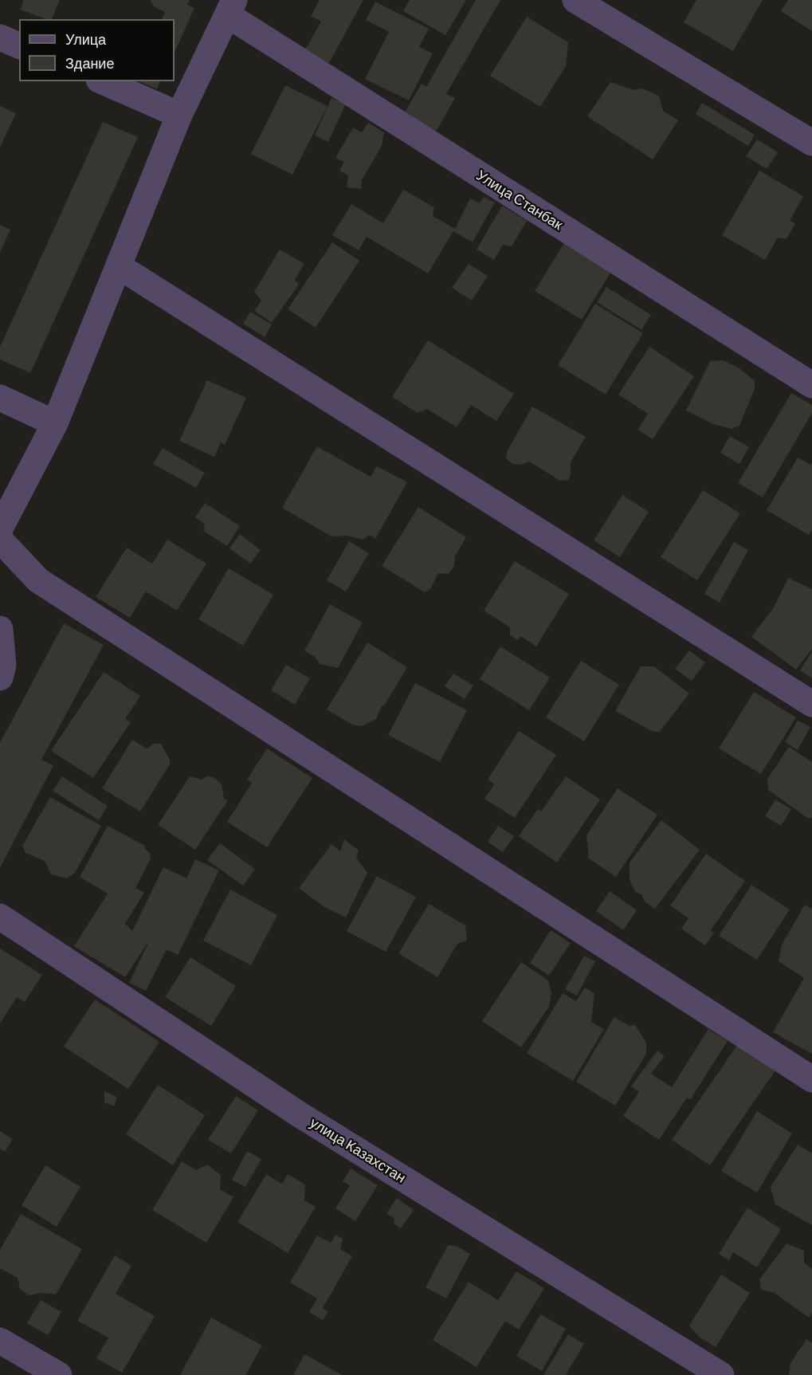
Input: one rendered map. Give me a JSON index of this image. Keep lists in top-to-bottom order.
{
  "streets": {
    "street": ["Улица Станбак", "улица Казахстан"]
  },
  "legend": ["Улица", "Здание"]
}
